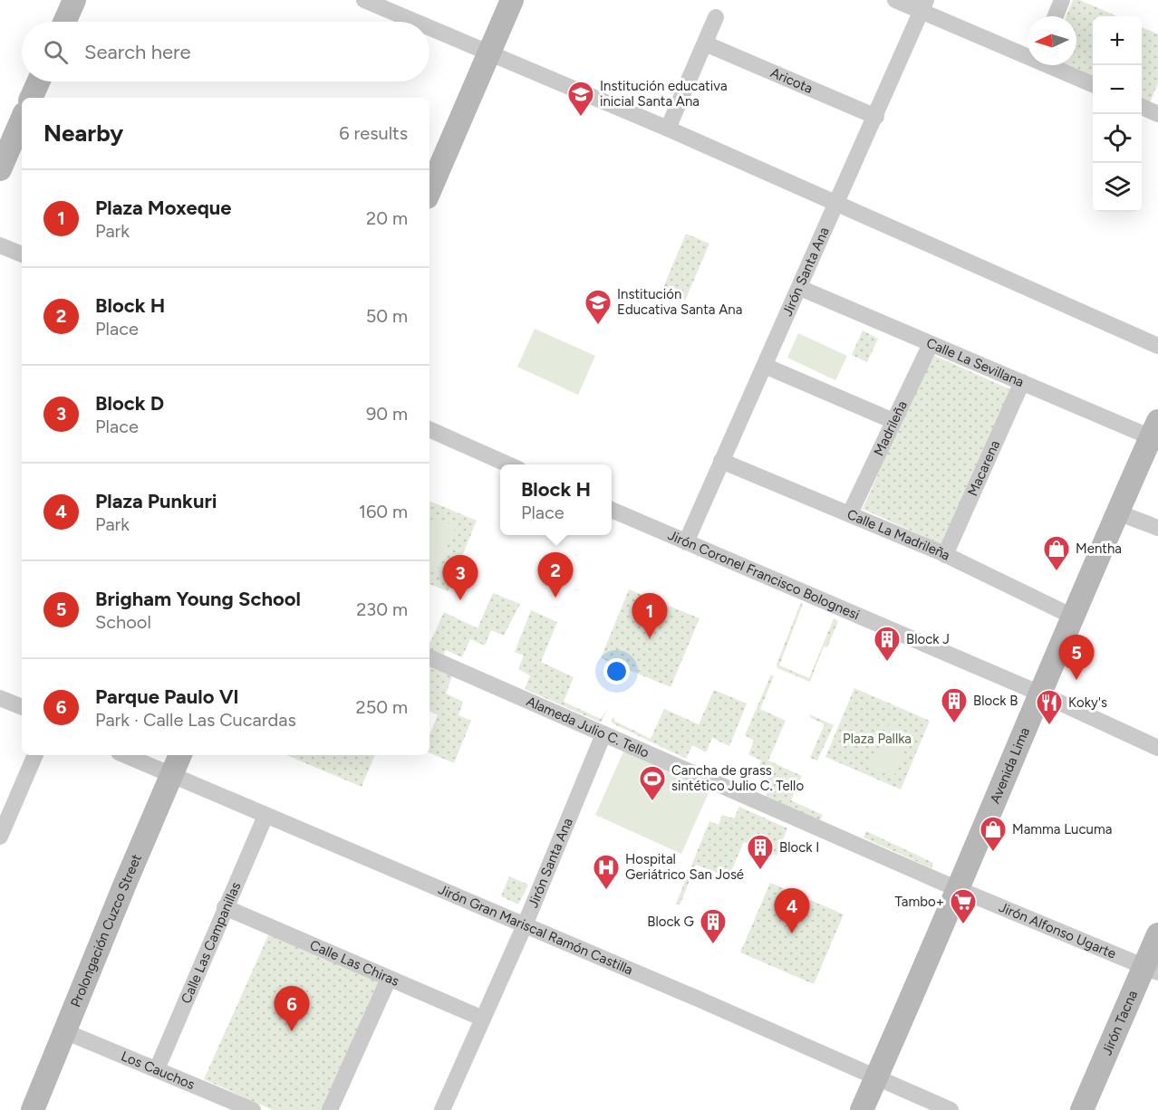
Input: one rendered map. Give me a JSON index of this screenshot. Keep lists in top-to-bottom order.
{
  "streets": {
    "street": [
      "Aricota",
      "Jirón Santa Ana",
      "Calle La Sevillana",
      "Madrileña",
      "Macarena",
      "Calle La Madrileña",
      "Jirón Coronel Francisco Bolognesi",
      "Alameda Julio C. Tello",
      "Avenida Lima",
      "Jirón Gran Mariscal Ramón Castilla",
      "Jirón Alfonso Ugarte",
      "Prolongación Cuzco Street",
      "Calle Las Campanillas",
      "Calle Las Chiras",
      "Jirón Tacna",
      "Los Cauchos"
    ]
  },
  "crossings": [
    ["Aricota", "Jirón Santa Ana"],
    ["Jirón Santa Ana", "Calle La Sevillana"],
    ["Jirón Santa Ana", "Calle La Madrileña"],
    ["Jirón Santa Ana", "Jirón Coronel Francisco Bolognesi"],
    ["Jirón Santa Ana", "Alameda Julio C. Tello"],
    ["Jirón Santa Ana", "Jirón Gran Mariscal Ramón Castilla"],
    ["Jirón Santa Ana", "Calle Las Chiras"],
    ["Calle La Sevillana", "Madrileña"],
    ["Calle La Sevillana", "Macarena"],
    ["Calle La Sevillana", "Avenida Lima"],
    ["Madrileña", "Calle La Madrileña"],
    ["Macarena", "Calle La Madrileña"],
    ["Calle La Madrileña", "Avenida Lima"],
    ["Jirón Coronel Francisco Bolognesi", "Avenida Lima"],
    ["Alameda Julio C. Tello", "Avenida Lima"],
    ["Alameda Julio C. Tello", "Jirón Alfonso Ugarte"],
    ["Avenida Lima", "Jirón Gran Mariscal Ramón Castilla"],
    ["Avenida Lima", "Jirón Alfonso Ugarte"],
    ["Jirón Gran Mariscal Ramón Castilla", "Prolongación Cuzco Street"],
    ["Jirón Gran Mariscal Ramón Castilla", "Calle Las Campanillas"],
    ["Jirón Alfonso Ugarte", "Jirón Tacna"],
    ["Prolongación Cuzco Street", "Los Cauchos"],
    ["Calle Las Campanillas", "Calle Las Chiras"],
    ["Calle Las Campanillas", "Los Cauchos"]
  ],
  "parks": ["Plaza Pallka"],
  "places": {
    "school or university": ["Institución educativa inicial Santa Ana", "Institución Educativa Santa Ana"],
    "shop": ["Mentha", "Mamma Lucuma"],
    "building": [
      "Block J",
      "Block B",
      "Block I",
      "Block G"
    ],
    "restaurant": ["Koky's"],
    "sports": ["Cancha de grass sintético Julio C. Tello"],
    "hospital": ["Hospital Geriátrico San José"],
    "supermarket": ["Tambo+"]
  },
  "north": "left",
  "page": {
    "map_buttons": ["+", "−"],
    "search": "Search here",
    "heading": ["Nearby", "6 results"],
    "list": [
      {
        "mark": "1",
        "name": "Plaza Moxeque",
        "note": "Park",
        "value": "20 m"
      },
      {
        "mark": "2",
        "name": "Block H",
        "note": "Place",
        "value": "50 m"
      },
      {
        "mark": "3",
        "name": "Block D",
        "note": "Place",
        "value": "90 m"
      },
      {
        "mark": "4",
        "name": "Plaza Punkuri",
        "note": "Park",
        "value": "160 m"
      },
      {
        "mark": "5",
        "name": "Brigham Young School",
        "note": "School",
        "value": "230 m"
      },
      {
        "mark": "6",
        "name": "Parque Paulo Vl",
        "note": "Park · Calle Las Cucardas",
        "value": "250 m"
      }
    ],
    "popup": ["Block H", "Place"],
    "pins": [
      "2",
      "3",
      "1",
      "5",
      "4",
      "6"
    ]
  }
}
